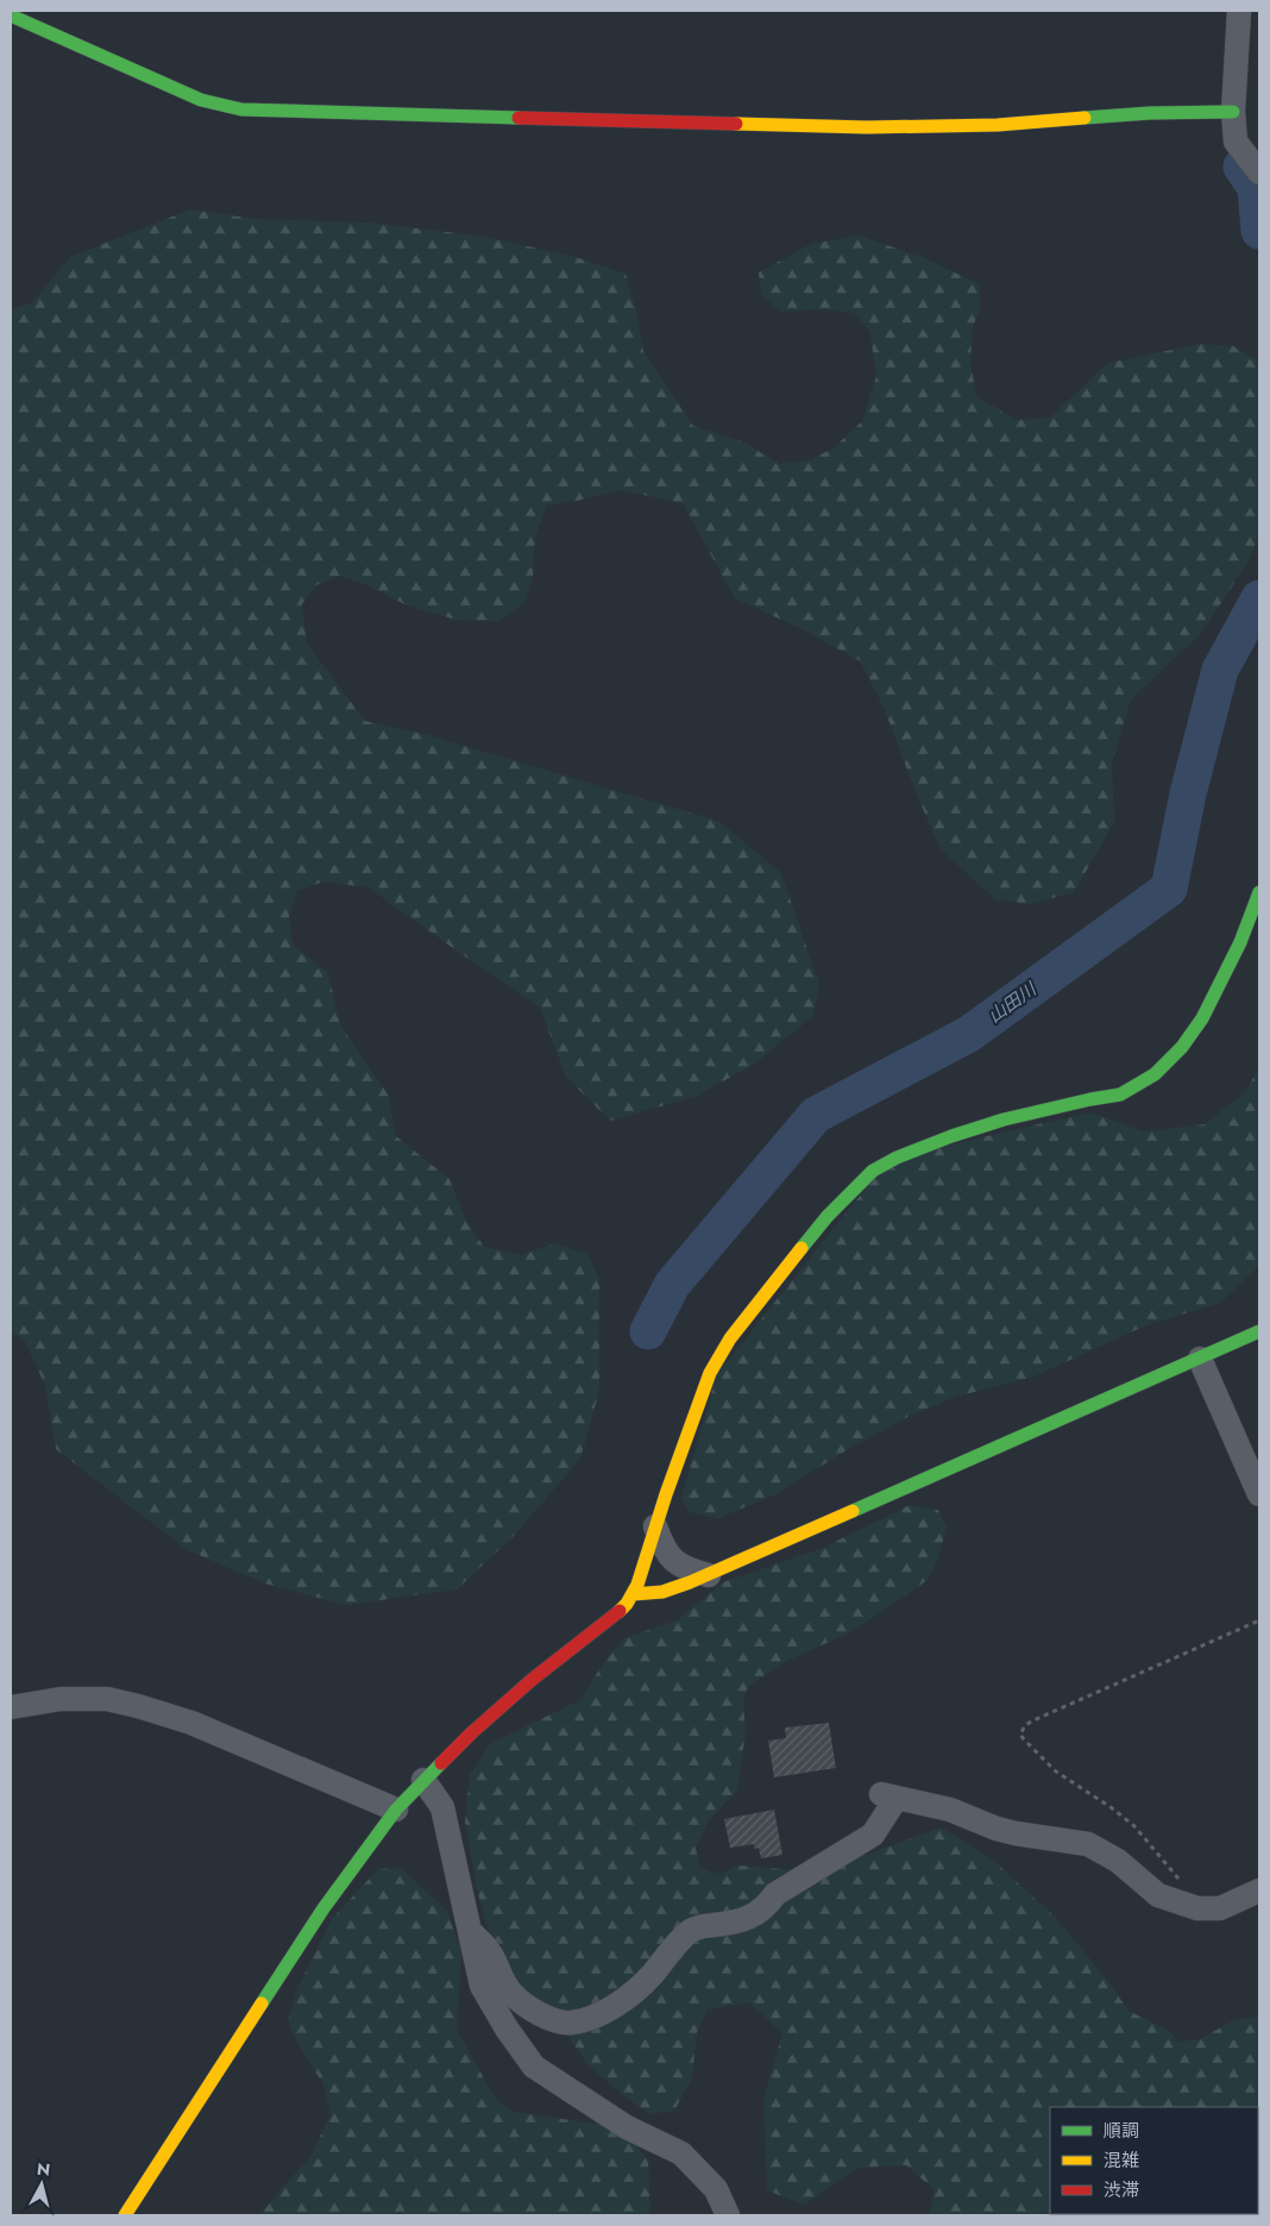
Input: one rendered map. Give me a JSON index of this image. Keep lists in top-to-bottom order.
{
  "water": ["山田川"],
  "legend": ["順調", "混雑", "渋滞"],
  "north": "top"
}
